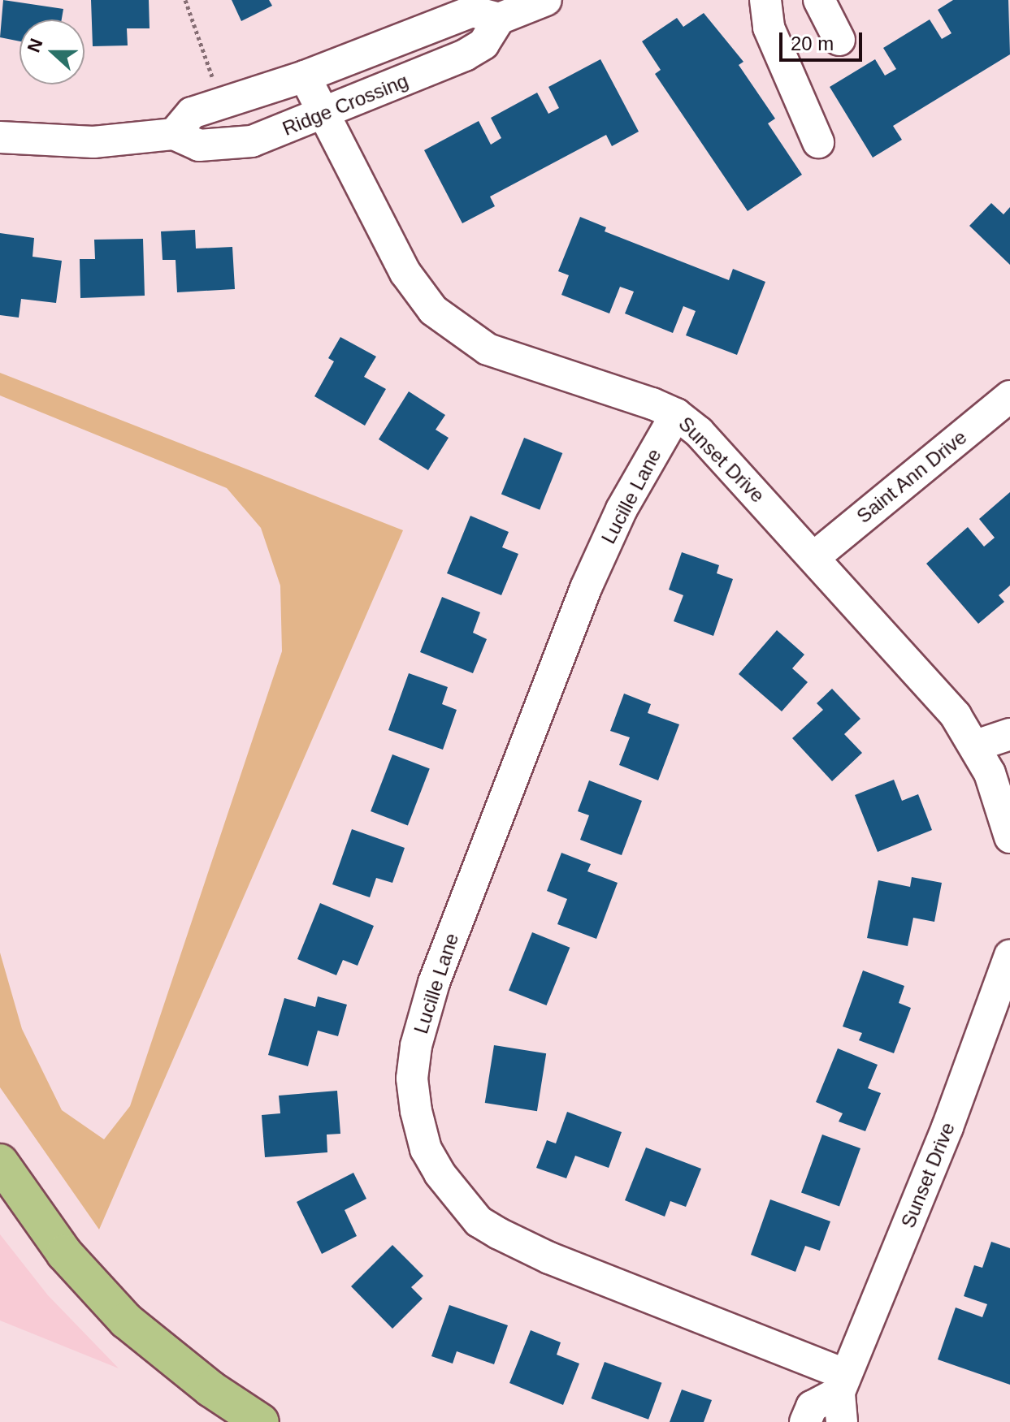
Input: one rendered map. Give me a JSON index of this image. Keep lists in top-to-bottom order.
{
  "streets": {
    "street": [
      "Ridge Crossing",
      "Sunset Drive",
      "Saint Ann Drive",
      "Lucille Lane"
    ]
  },
  "crossings": [
    ["Ridge Crossing", "Sunset Drive"],
    ["Sunset Drive", "Saint Ann Drive"],
    ["Sunset Drive", "Lucille Lane"]
  ],
  "scale_bar": "20 m",
  "north": "left"
}
